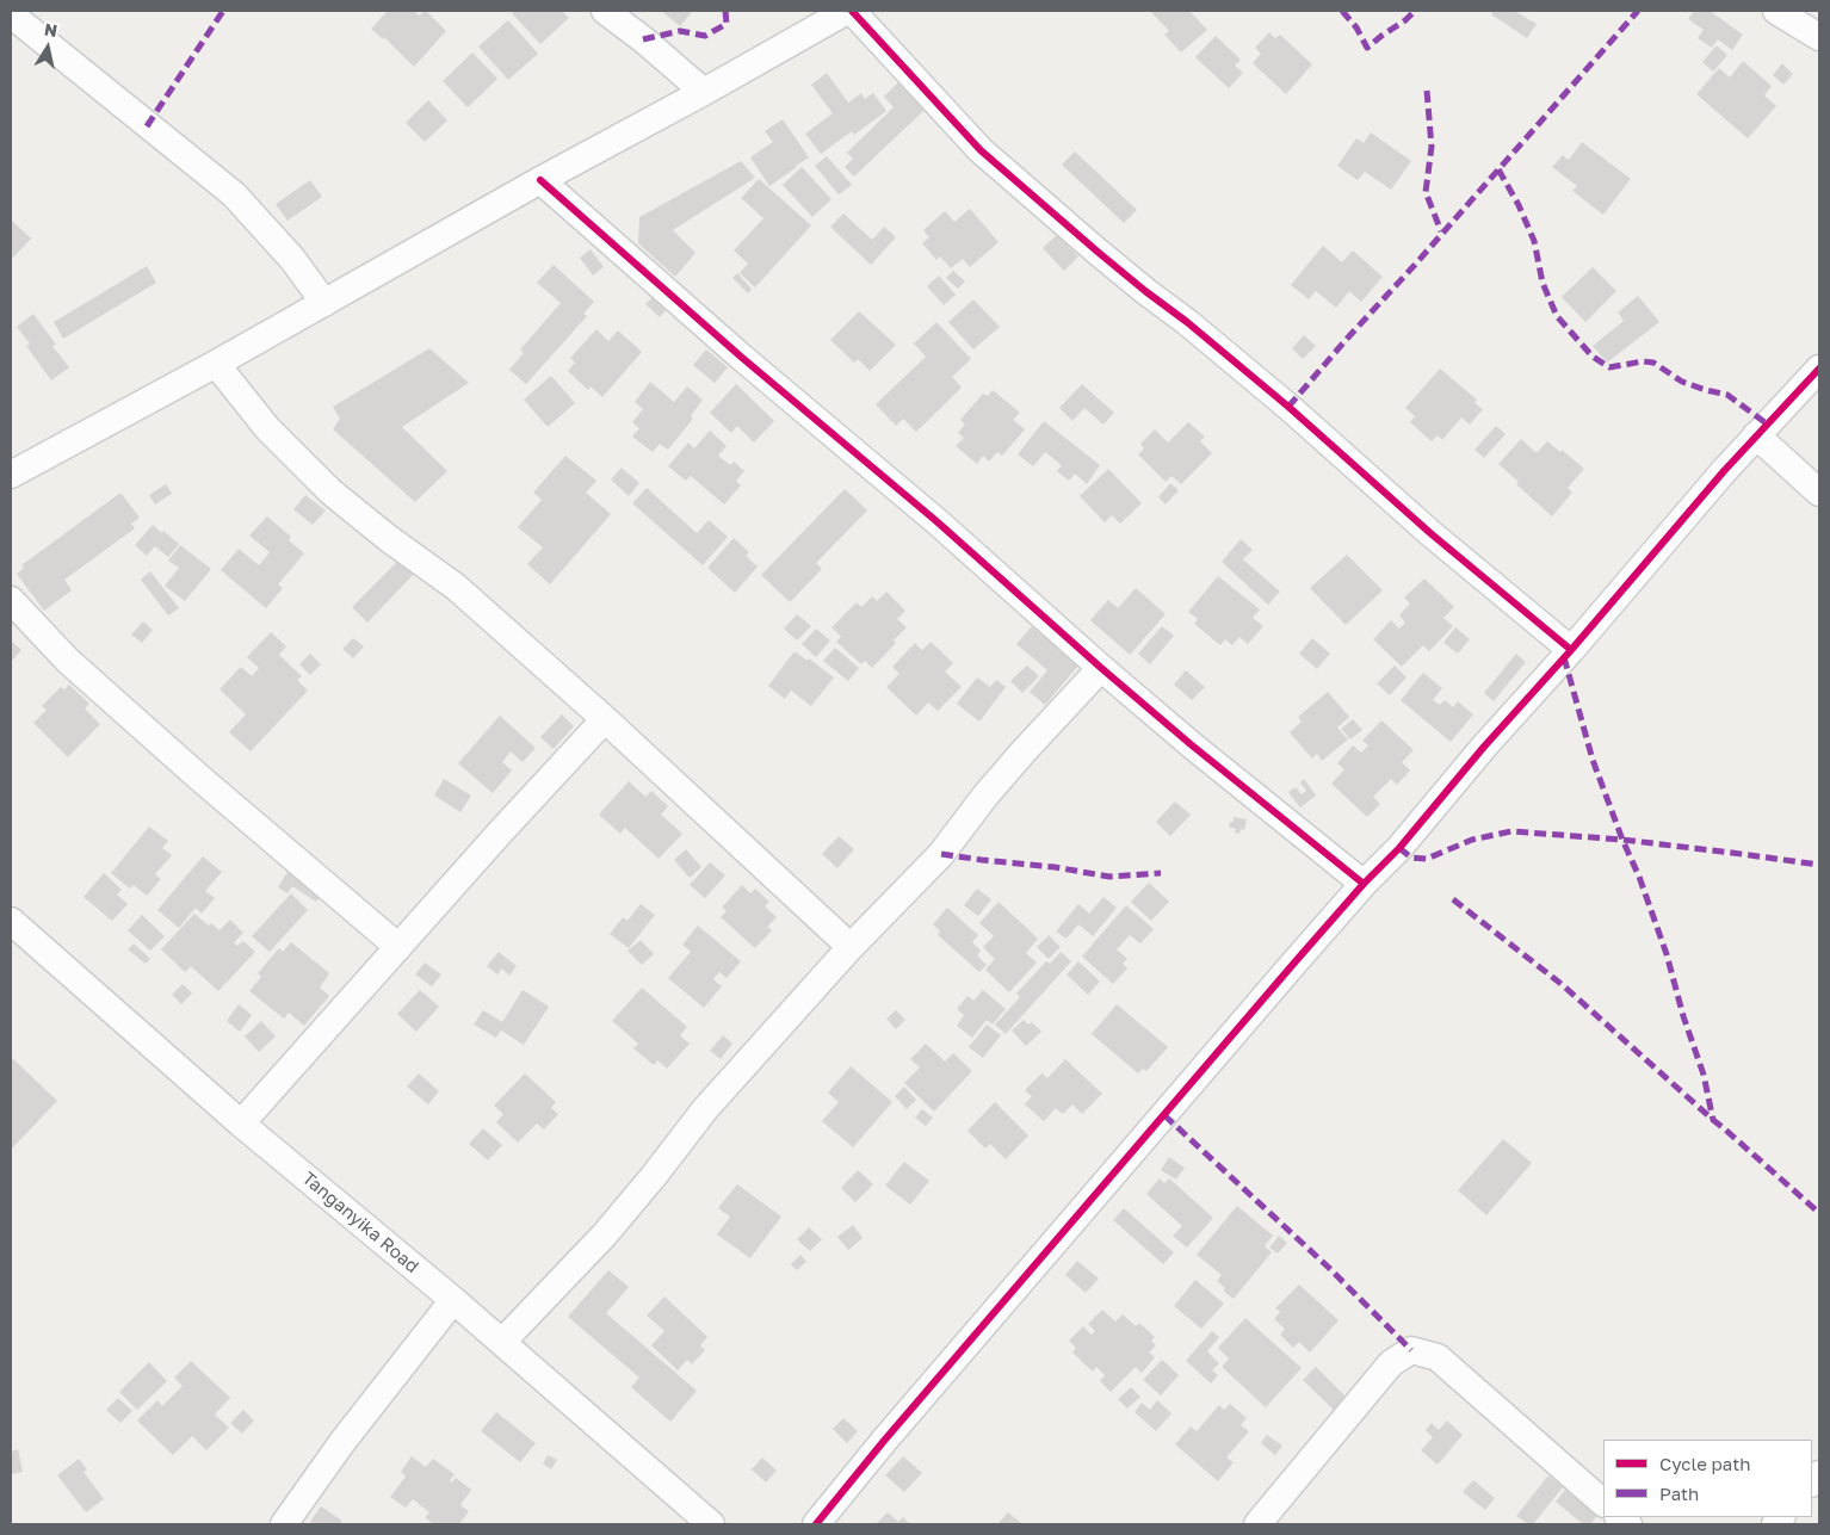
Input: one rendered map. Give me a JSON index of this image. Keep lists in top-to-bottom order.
{
  "streets": {
    "street": ["Tanganyika Road"]
  },
  "legend": ["Cycle path", "Path"],
  "north": "top"
}
